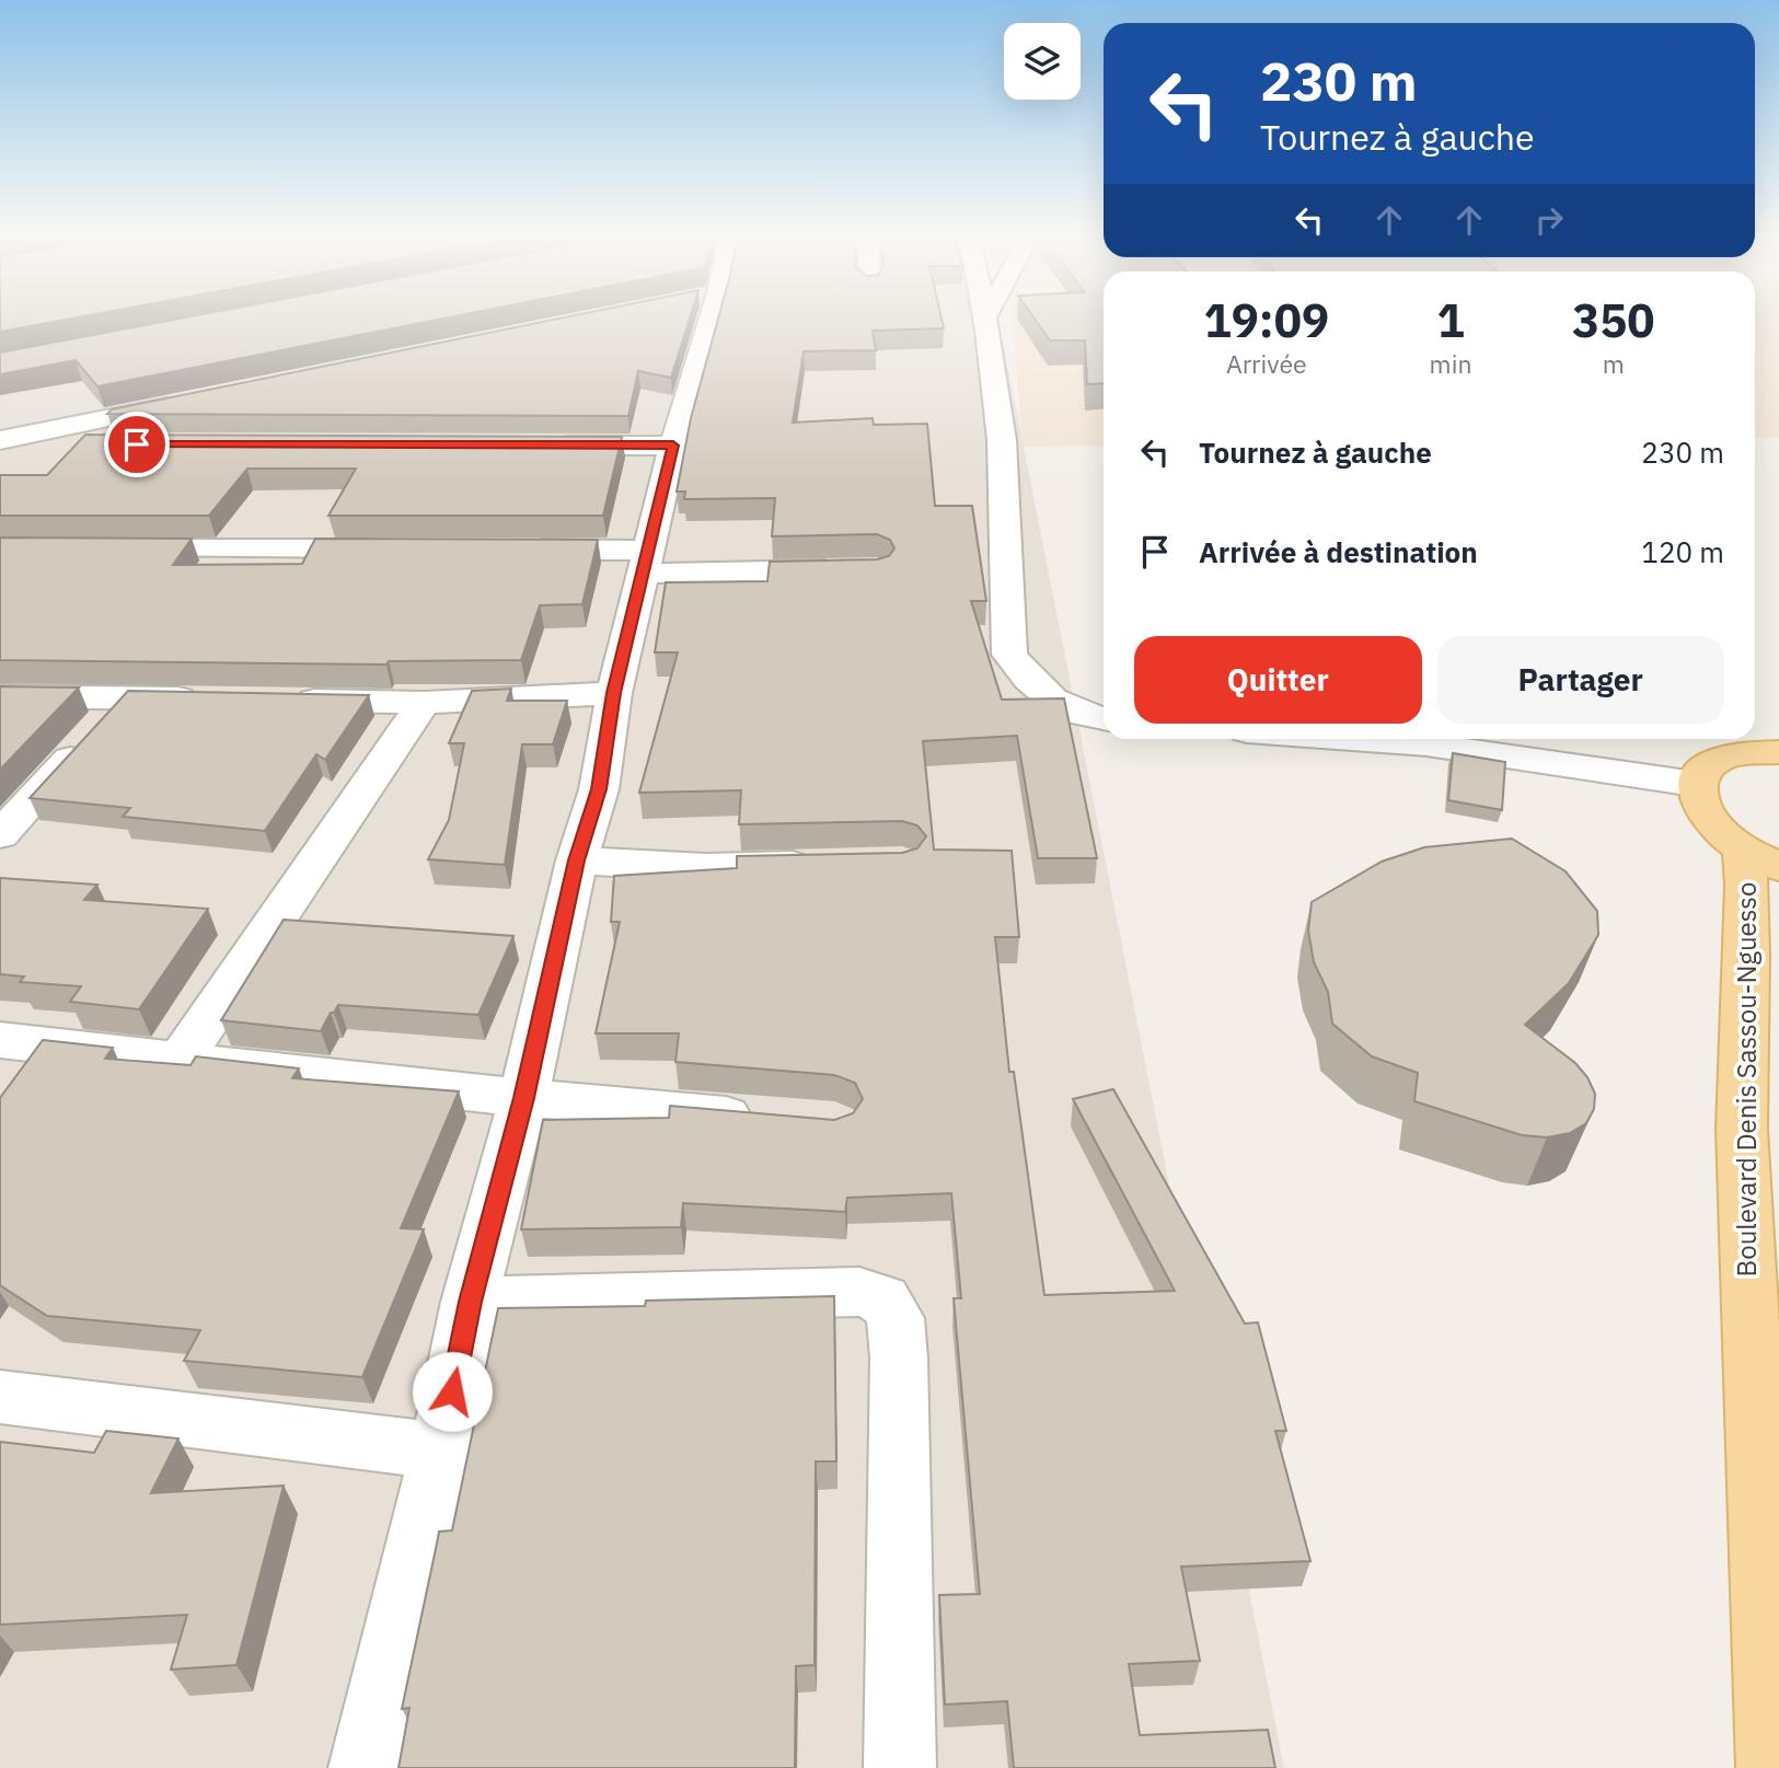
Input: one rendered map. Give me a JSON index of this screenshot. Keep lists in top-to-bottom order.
{
  "streets": {
    "main road": ["Boulevard Denis Sassou-Nguesso"]
  },
  "page": {
    "turn": ["230 m", "Tournez à gauche"],
    "eta": [
      "19:09",
      "Arrivée",
      "1",
      "min",
      "350",
      "m"
    ],
    "list": [
      {
        "name": "Tournez à gauche",
        "value": "230 m"
      },
      {
        "name": "Arrivée à destination",
        "value": "120 m"
      }
    ],
    "buttons": ["Quitter", "Partager"]
  }
}
